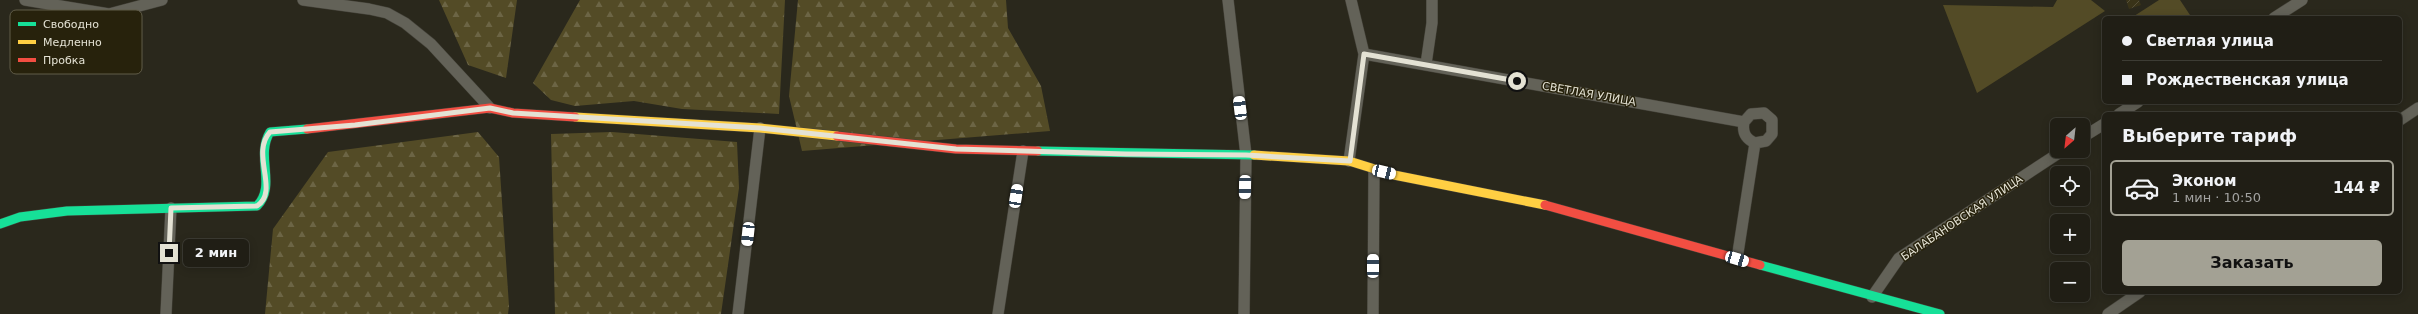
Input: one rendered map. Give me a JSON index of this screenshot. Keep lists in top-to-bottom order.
{
  "streets": {
    "street": ["СВЕТЛАЯ УЛИЦА", "БАЛАБАНОВСКАЯ УЛИЦА"]
  },
  "legend": ["Свободно", "Медленно", "Пробка"],
  "north": "bottom left",
  "page": {
    "banner": ["Светлая улица", "Рождественская улица"],
    "heading": "Выберите тариф",
    "map_buttons": ["+", "−"],
    "list": [
      {
        "name": "Эконом",
        "note": "1 мин · 10:50",
        "value": "144 ₽"
      }
    ],
    "buttons": "Заказать",
    "bubble": "2 мин"
  }
}
